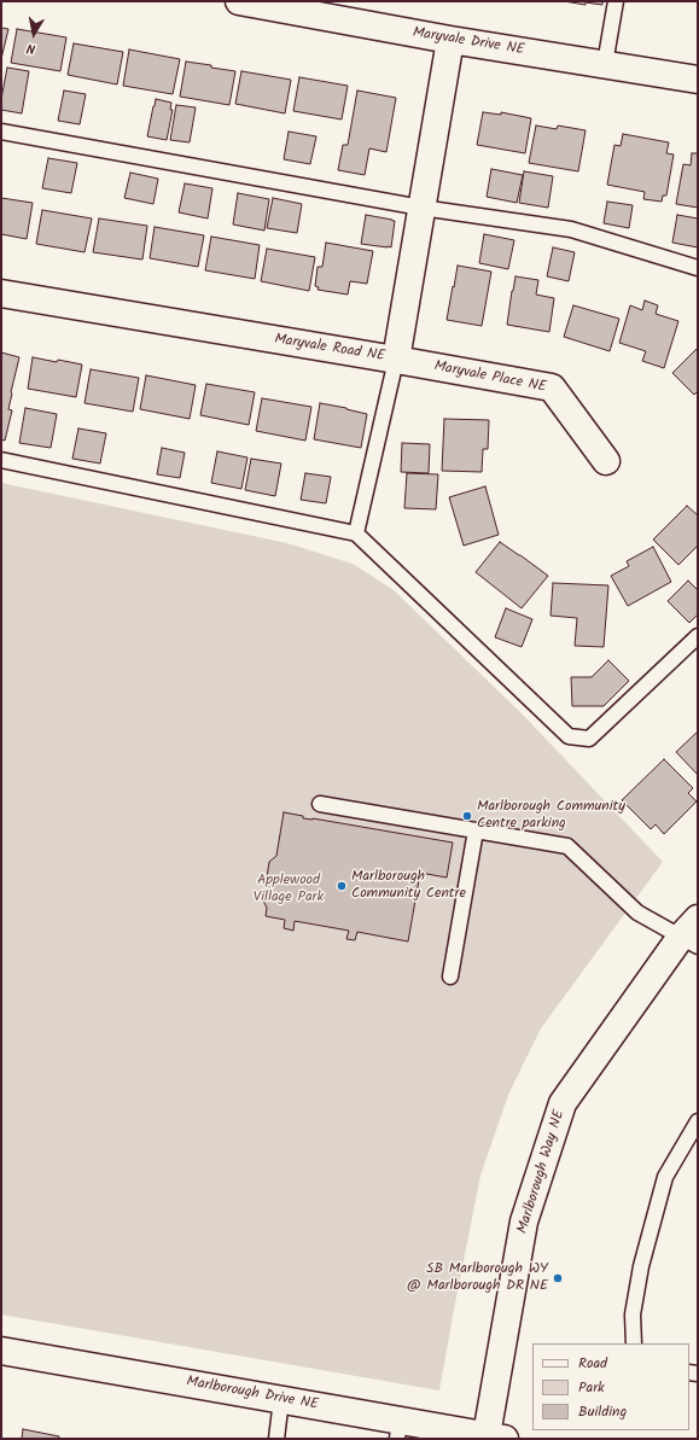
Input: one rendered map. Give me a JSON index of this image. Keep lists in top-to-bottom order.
{
  "streets": {
    "street": [
      "Maryvale Drive NE",
      "Maryvale Road NE",
      "Maryvale Place NE",
      "Marlborough Way NE",
      "Marlborough Drive NE"
    ]
  },
  "crossings": [
    ["Maryvale Drive NE", "Maryvale Road NE"],
    ["Maryvale Road NE", "Maryvale Place NE"],
    ["Marlborough Way NE", "Marlborough Drive NE"]
  ],
  "parks": ["Applewood Village Park"],
  "places": ["Marlborough Community Centre parking", "Marlborough Community Centre", "SB Marlborough WY @ Marlborough DR NE"],
  "legend": ["Road", "Park", "Building"],
  "north": "bottom"
}
